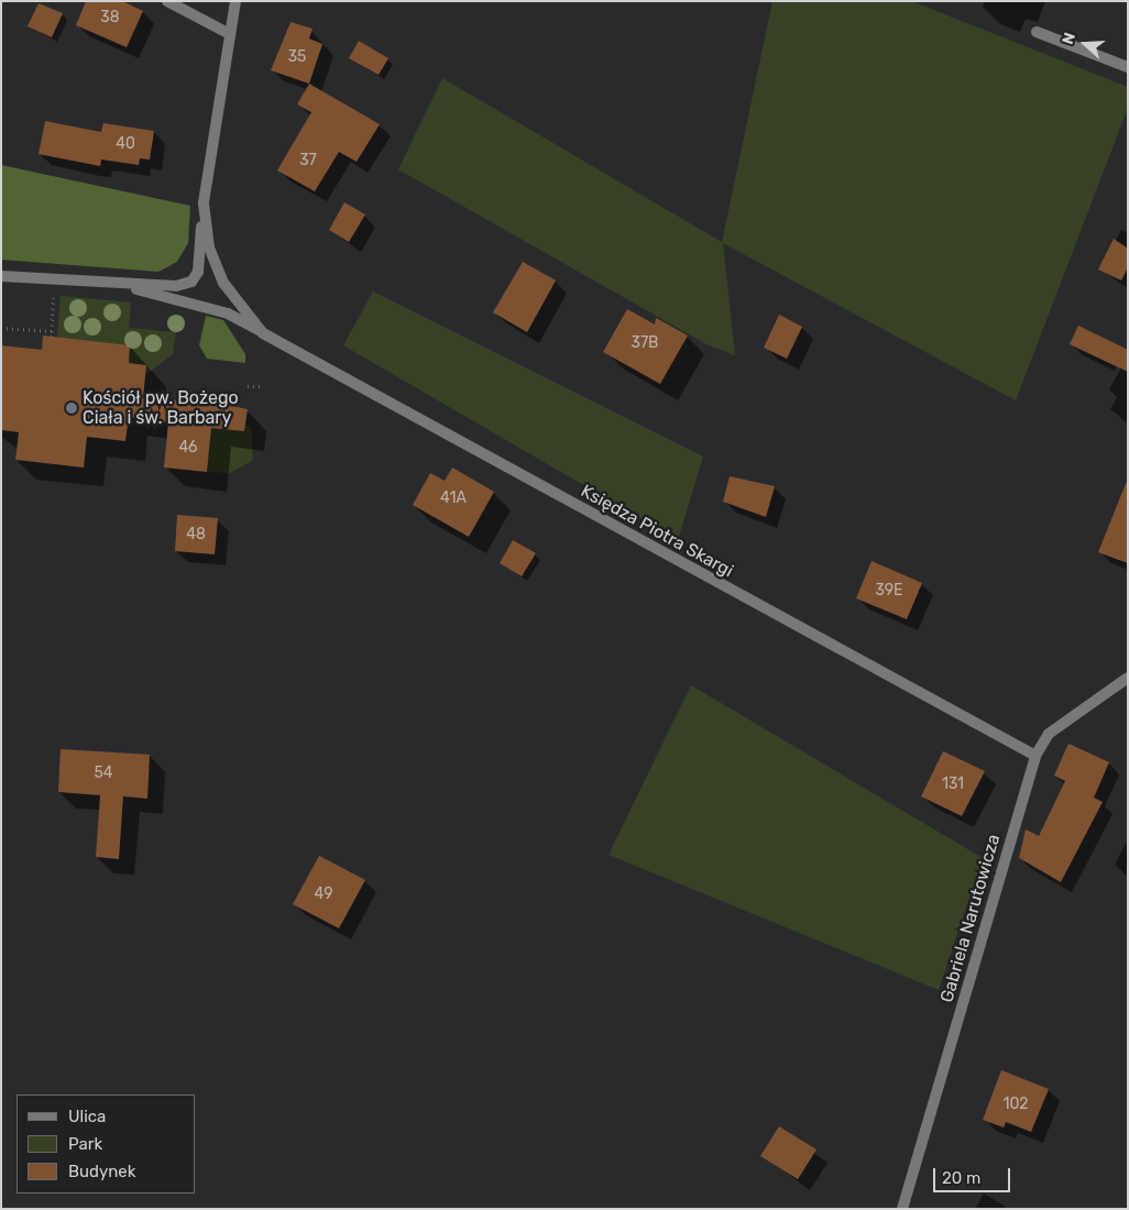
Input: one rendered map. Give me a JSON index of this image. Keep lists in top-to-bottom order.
{
  "streets": {
    "street": ["Księdza Piotra Skargi", "Gabriela Narutowicza"]
  },
  "crossings": [
    ["Księdza Piotra Skargi", "Gabriela Narutowicza"]
  ],
  "places": ["Kościół pw. Bożego Ciała i św. Barbary"],
  "house_numbers": [
    "38",
    "35",
    "40",
    "37",
    "37B",
    "46",
    "41A",
    "48",
    "39E",
    "54",
    "131",
    "49",
    "102"
  ],
  "legend": ["Ulica", "Park", "Budynek"],
  "scale_bar": "20 m",
  "north": "left"
}
